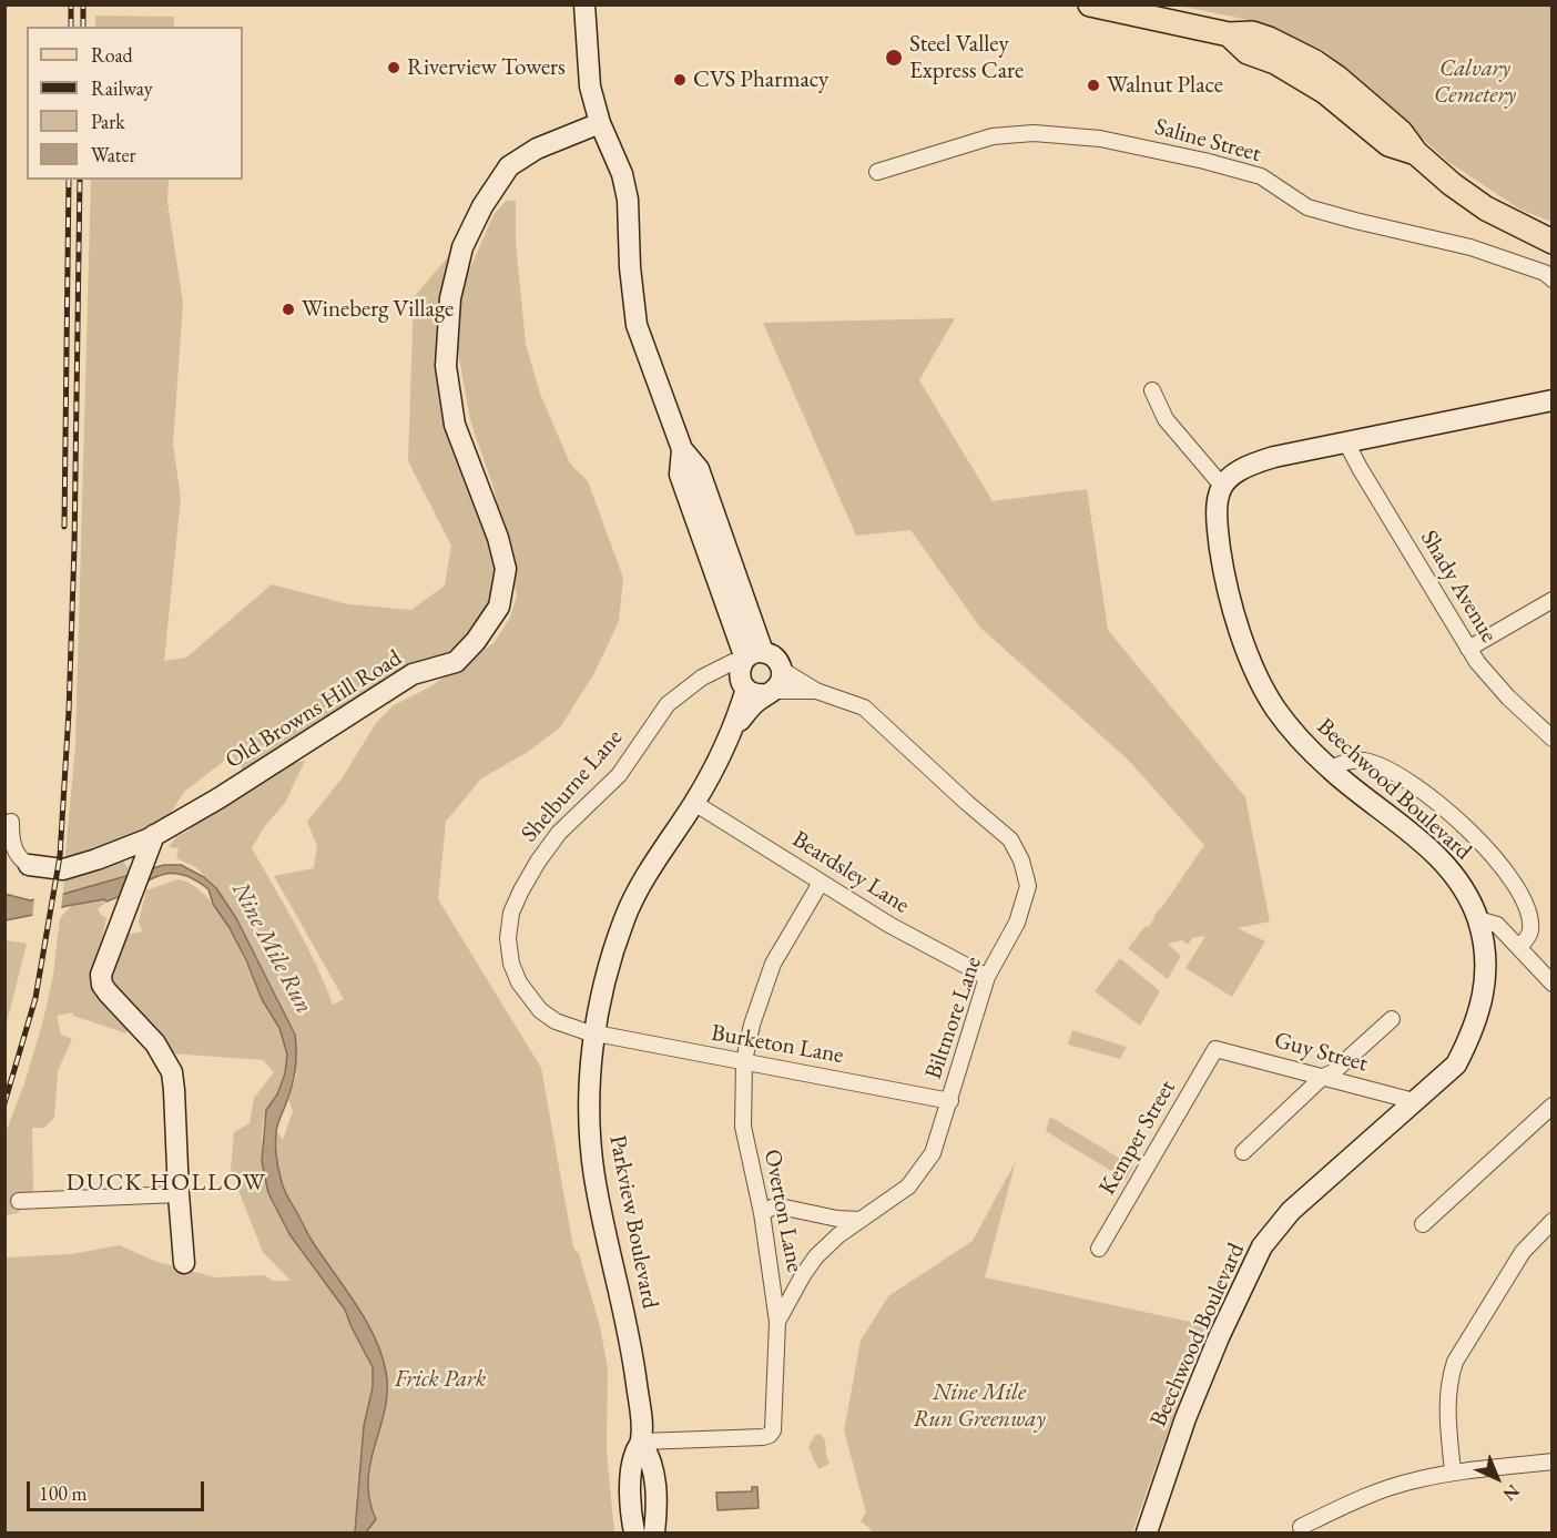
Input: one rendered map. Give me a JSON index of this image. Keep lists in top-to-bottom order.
{
  "streets": {
    "street": [
      "Saline Street",
      "Shady Avenue",
      "Old Browns Hill Road",
      "Shelburne Lane",
      "Beechwood Boulevard",
      "Beardsley Lane",
      "Biltmore Lane",
      "Burketon Lane",
      "Guy Street",
      "Kemper Street",
      "Overton Lane",
      "Parkview Boulevard"
    ]
  },
  "crossings": [
    ["Shelburne Lane", "Burketon Lane"],
    ["Shelburne Lane", "Parkview Boulevard"],
    ["Beechwood Boulevard", "Guy Street"],
    ["Beardsley Lane", "Biltmore Lane"],
    ["Beardsley Lane", "Overton Lane"],
    ["Beardsley Lane", "Parkview Boulevard"],
    ["Biltmore Lane", "Burketon Lane"],
    ["Biltmore Lane", "Overton Lane"],
    ["Burketon Lane", "Overton Lane"],
    ["Burketon Lane", "Parkview Boulevard"],
    ["Guy Street", "Kemper Street"],
    ["Overton Lane", "Parkview Boulevard"]
  ],
  "districts": ["DUCK HOLLOW"],
  "water": ["Nine Mile Run"],
  "parks": ["Calvary Cemetery", "Frick Park", "Nine Mile Run Greenway"],
  "places": [
    "Steel Valley Express Care",
    "Riverview Towers",
    "CVS Pharmacy",
    "Walnut Place",
    "Wineberg Village"
  ],
  "legend": [
    "Road",
    "Railway",
    "Park",
    "Water"
  ],
  "scale_bar": "100 m",
  "north": "bottom right"
}
